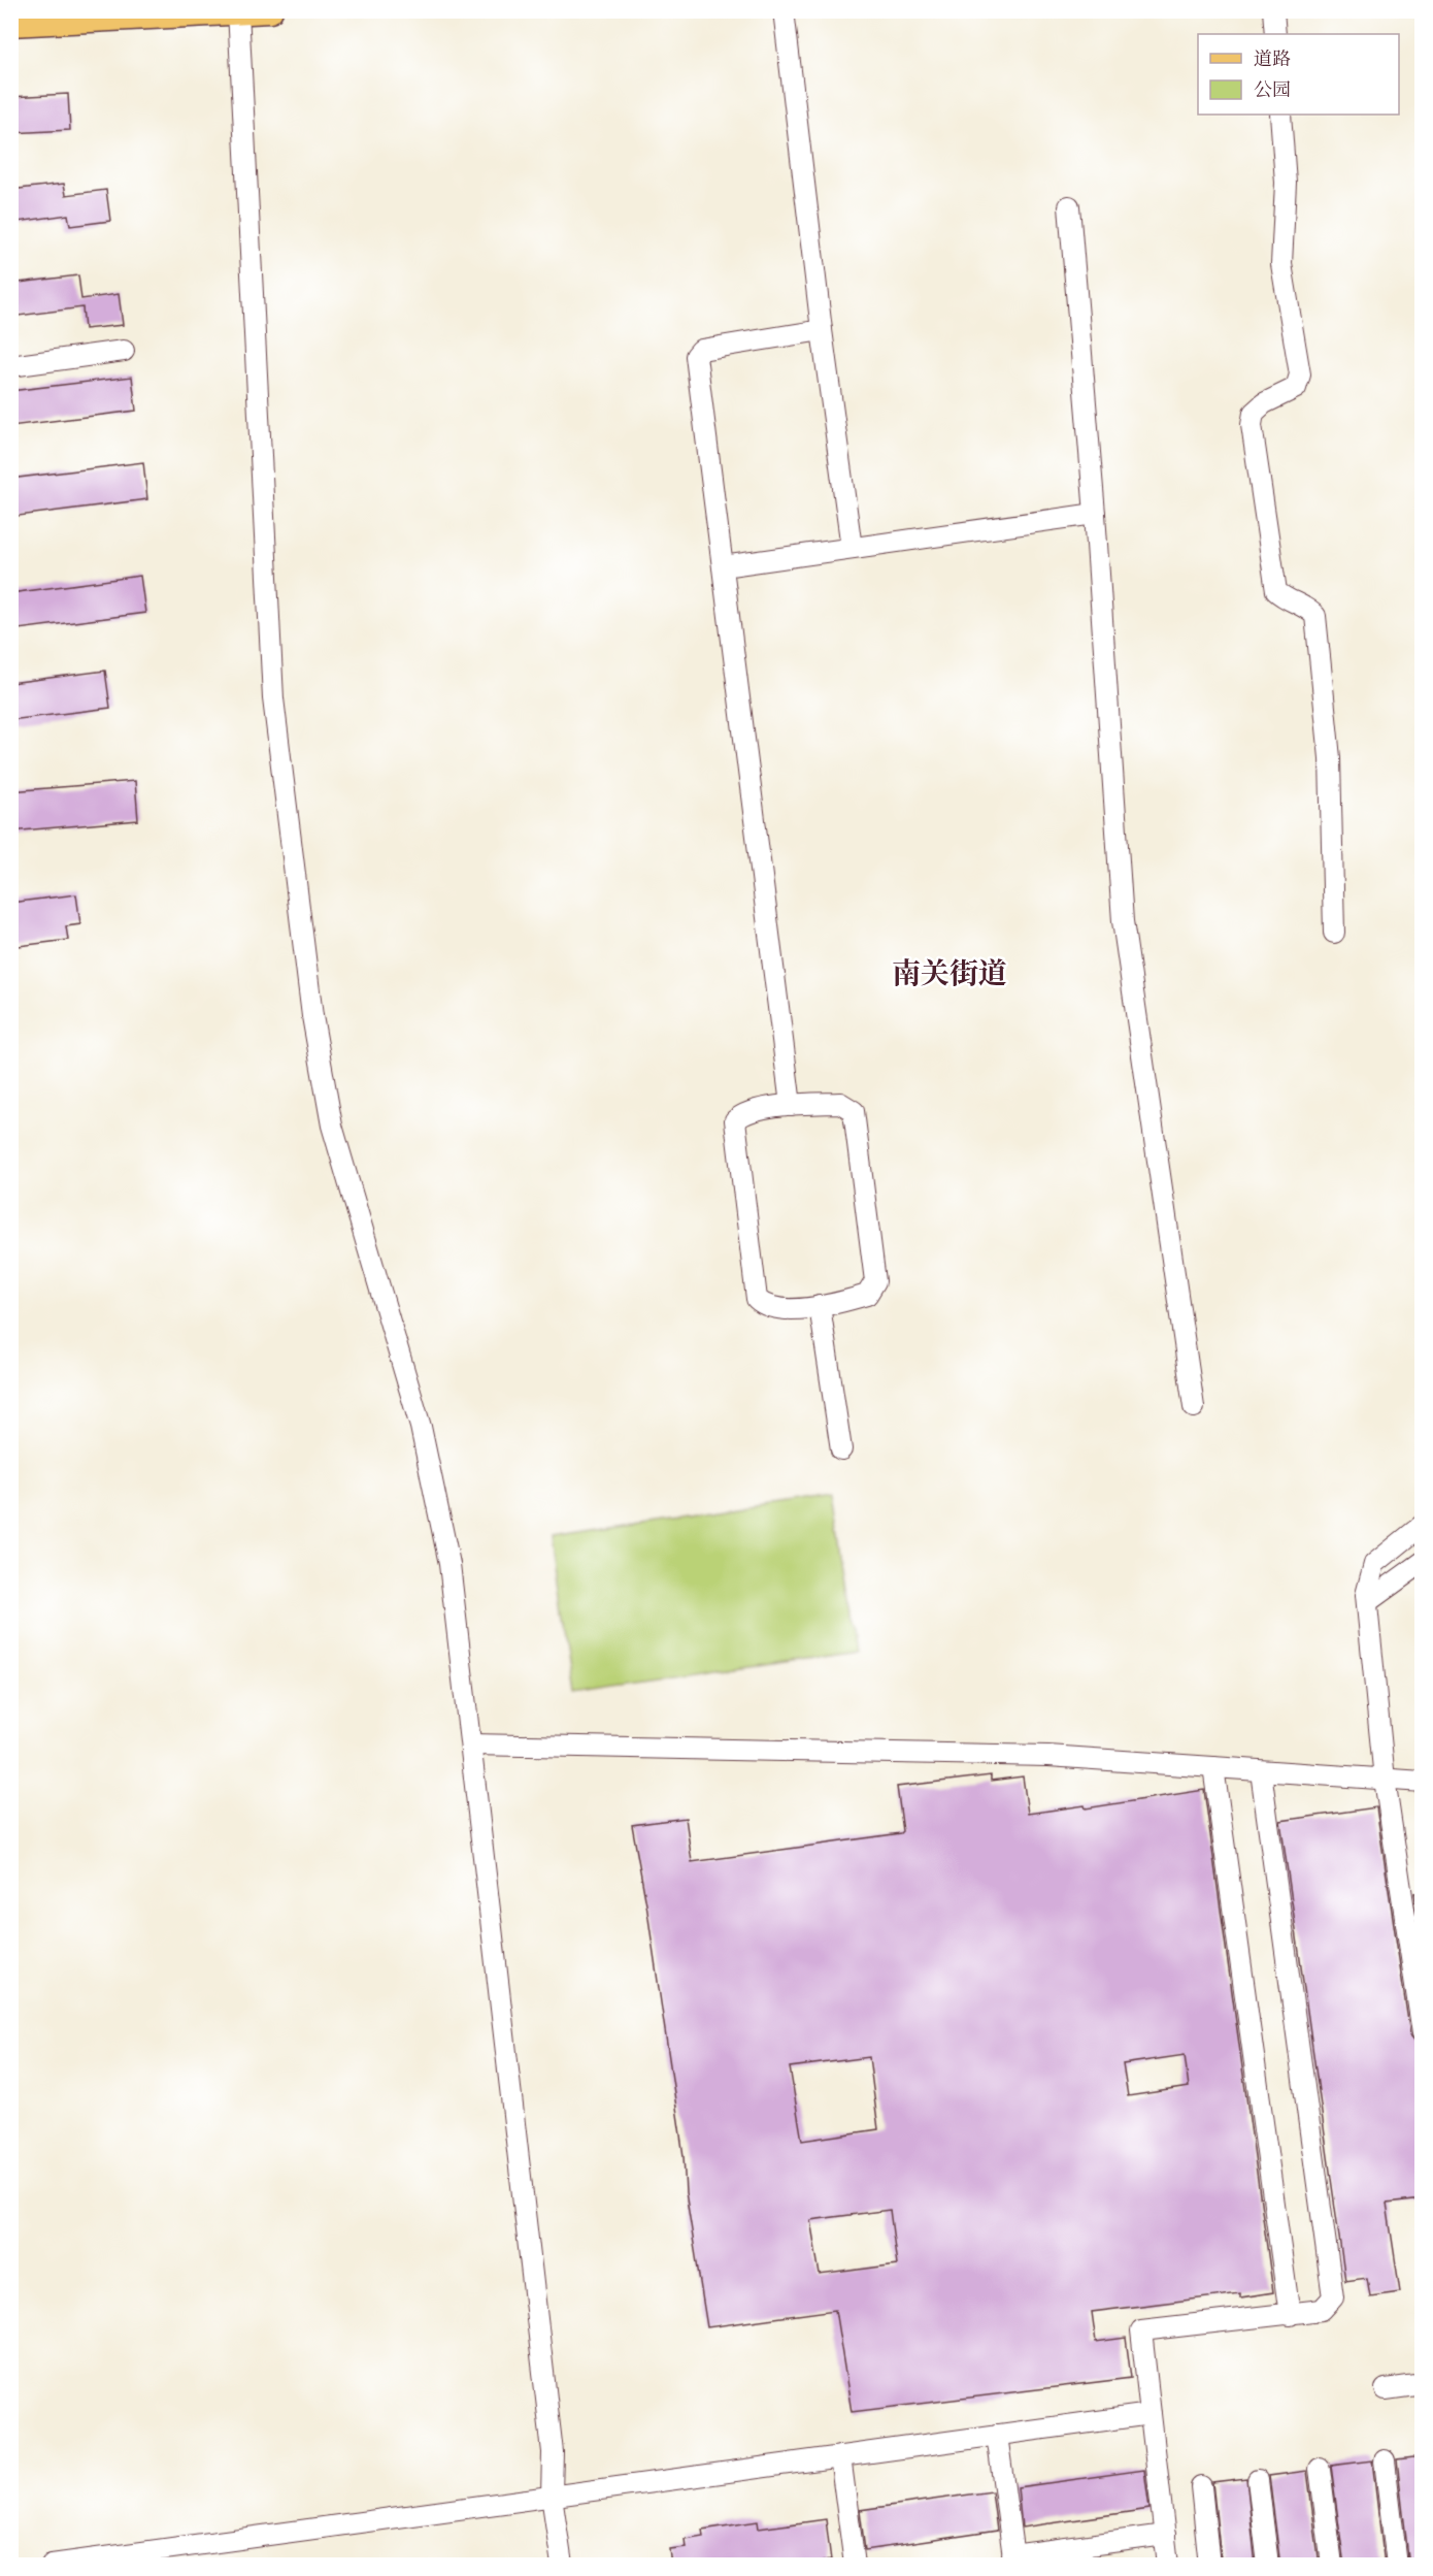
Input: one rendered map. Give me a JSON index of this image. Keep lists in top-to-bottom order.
{
  "districts": ["南关街道"],
  "legend": ["道路", "公园"]
}
